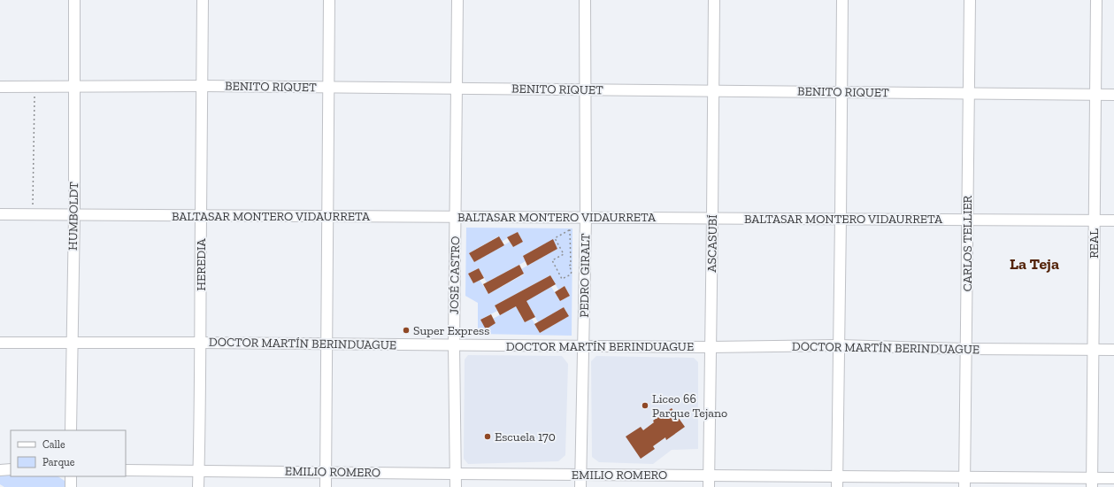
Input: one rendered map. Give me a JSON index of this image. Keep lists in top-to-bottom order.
{
  "streets": {
    "street": [
      "BENITO RIQUET",
      "HUMBOLDT",
      "BALTASAR MONTERO VIDAURRETA",
      "ASCASUBÍ",
      "CARLOS TELLIER",
      "REAL",
      "HEREDIA",
      "JOSÉ CASTRO",
      "PEDRO GIRALT",
      "DOCTOR MARTÍN BERINDUAGUE",
      "EMILIO ROMERO"
    ]
  },
  "crossings": [
    ["BENITO RIQUET", "HUMBOLDT"],
    ["BENITO RIQUET", "ASCASUBÍ"],
    ["BENITO RIQUET", "CARLOS TELLIER"],
    ["BENITO RIQUET", "REAL"],
    ["BENITO RIQUET", "HEREDIA"],
    ["BENITO RIQUET", "JOSÉ CASTRO"],
    ["BENITO RIQUET", "PEDRO GIRALT"],
    ["HUMBOLDT", "BALTASAR MONTERO VIDAURRETA"],
    ["HUMBOLDT", "DOCTOR MARTÍN BERINDUAGUE"],
    ["BALTASAR MONTERO VIDAURRETA", "ASCASUBÍ"],
    ["BALTASAR MONTERO VIDAURRETA", "CARLOS TELLIER"],
    ["BALTASAR MONTERO VIDAURRETA", "REAL"],
    ["BALTASAR MONTERO VIDAURRETA", "HEREDIA"],
    ["BALTASAR MONTERO VIDAURRETA", "JOSÉ CASTRO"],
    ["BALTASAR MONTERO VIDAURRETA", "PEDRO GIRALT"],
    ["ASCASUBÍ", "DOCTOR MARTÍN BERINDUAGUE"],
    ["ASCASUBÍ", "EMILIO ROMERO"],
    ["CARLOS TELLIER", "DOCTOR MARTÍN BERINDUAGUE"],
    ["CARLOS TELLIER", "EMILIO ROMERO"],
    ["REAL", "DOCTOR MARTÍN BERINDUAGUE"],
    ["REAL", "EMILIO ROMERO"],
    ["HEREDIA", "DOCTOR MARTÍN BERINDUAGUE"],
    ["HEREDIA", "EMILIO ROMERO"],
    ["JOSÉ CASTRO", "DOCTOR MARTÍN BERINDUAGUE"],
    ["JOSÉ CASTRO", "EMILIO ROMERO"],
    ["PEDRO GIRALT", "DOCTOR MARTÍN BERINDUAGUE"],
    ["PEDRO GIRALT", "EMILIO ROMERO"]
  ],
  "districts": ["La Teja"],
  "places": ["Super Express", "Liceo 66 Parque Tejano", "Escuela 170"],
  "legend": ["Calle", "Parque"]
}
